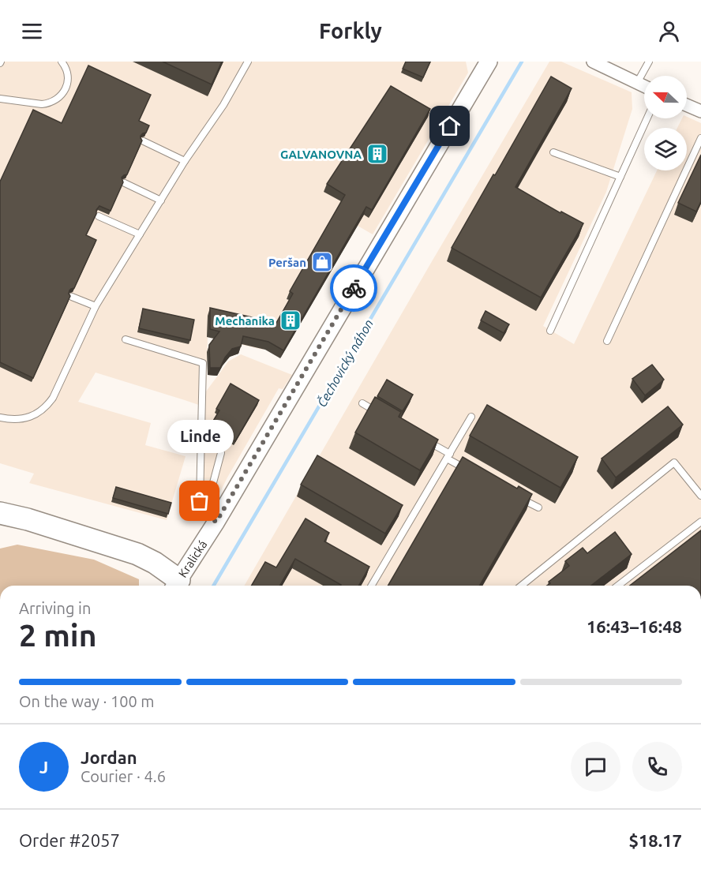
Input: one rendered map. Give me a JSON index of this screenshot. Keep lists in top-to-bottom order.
{
  "streets": {
    "main road": ["Kralická"]
  },
  "water": ["Čechovický náhon"],
  "places": {
    "building": ["GALVANOVNA", "Mechanika"],
    "shop": ["Peršan"],
    "other": ["Linde"]
  },
  "north": "left",
  "page": {
    "header": "Forkly",
    "bubble": "Linde",
    "heading": ["2 min", "Arriving in", "16:43–16:48"],
    "panel": [
      "Jordan",
      "Courier · 4.6",
      "Order #2057",
      "$18.17"
    ],
    "bar": "On the way · 100 m",
    "round": "J"
  }
}
